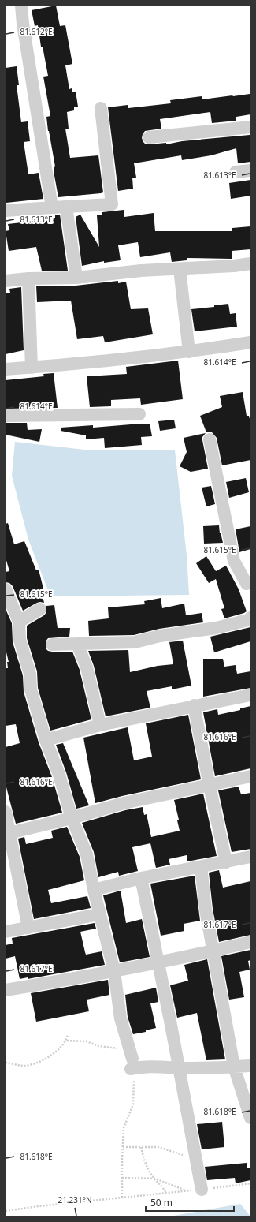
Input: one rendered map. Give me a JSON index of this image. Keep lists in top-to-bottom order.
{
  "scale_bar": "50 m",
  "coordinates": [
    "81.612°E",
    "81.613°E",
    "81.614°E",
    "81.615°E",
    "81.616°E",
    "81.617°E",
    "81.618°E",
    "21.231°N"
  ]
}
